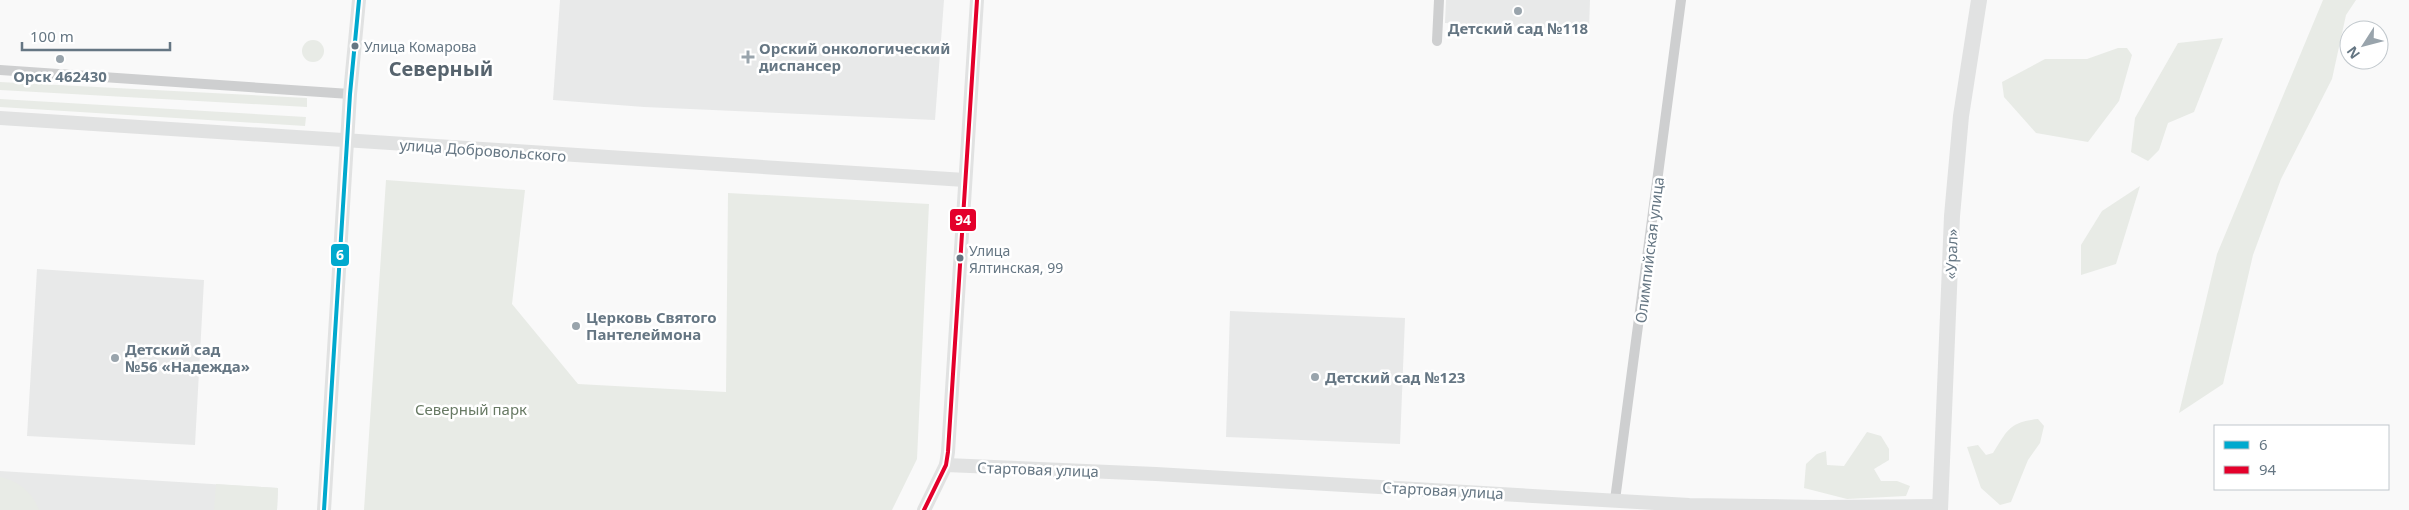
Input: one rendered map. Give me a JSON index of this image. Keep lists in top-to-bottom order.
{
  "streets": {
    "main road": ["улица Добровольского", "«Урал»", "Стартовая улица"],
    "street": ["Олимпийская улица"]
  },
  "crossings": [
    ["Олимпийская улица", "Стартовая улица"],
    ["«Урал»", "Стартовая улица"]
  ],
  "districts": ["Северный"],
  "parks": ["Северный парк"],
  "places": {
    "other": [
      "Детский сад №118",
      "Улица Комарова",
      "Орск 462430",
      "Улица Ялтинская, 99",
      "Церковь Святого Пантелеймона",
      "Детский сад №56 «Надежда»",
      "Детский сад №123"
    ],
    "health": ["Орский онкологический диспансер"]
  },
  "lines": ["transit line 6", "transit line 94"],
  "legend": ["6", "94"],
  "scale_bar": "100 m",
  "north": "bottom left"
}
